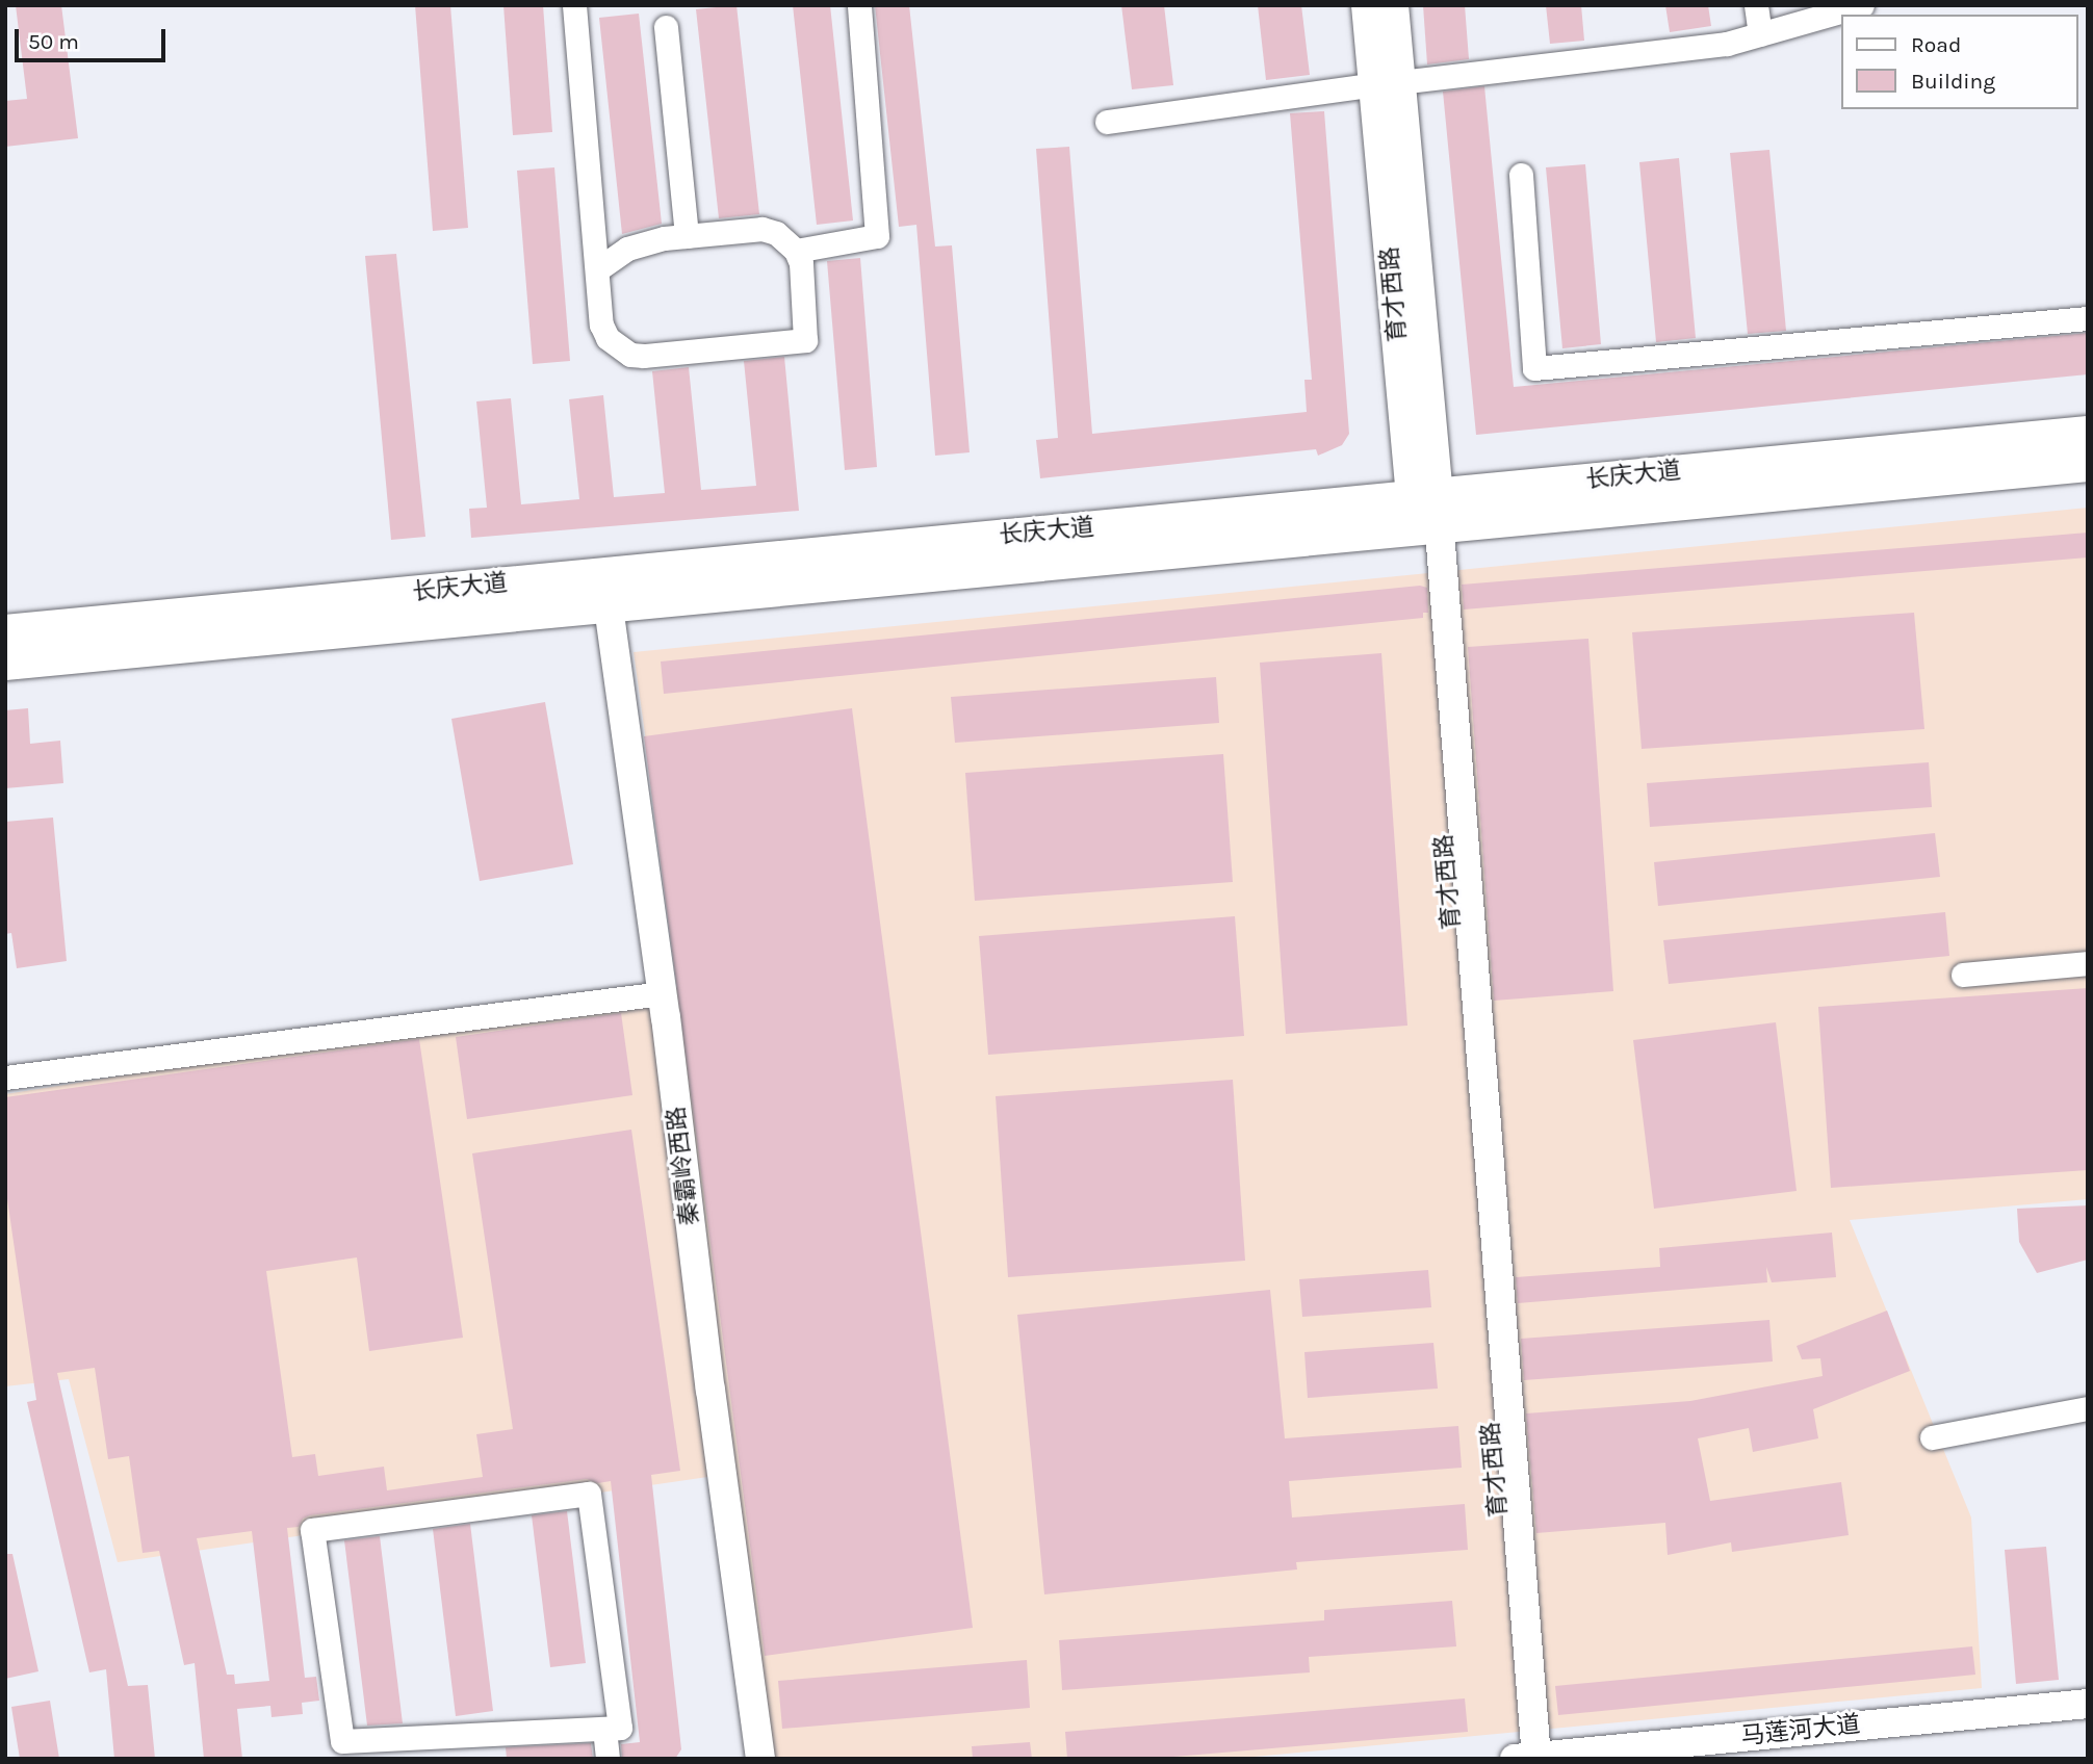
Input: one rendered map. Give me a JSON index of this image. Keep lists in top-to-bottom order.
{
  "streets": {
    "main road": ["育才西路", "长庆大道"],
    "street": ["秦霸岭西路", "马莲河大道"]
  },
  "crossings": [
    ["育才西路", "长庆大道"],
    ["育才西路", "马莲河大道"],
    ["长庆大道", "秦霸岭西路"]
  ],
  "legend": ["Road", "Building"],
  "scale_bar": "50 m"
}
